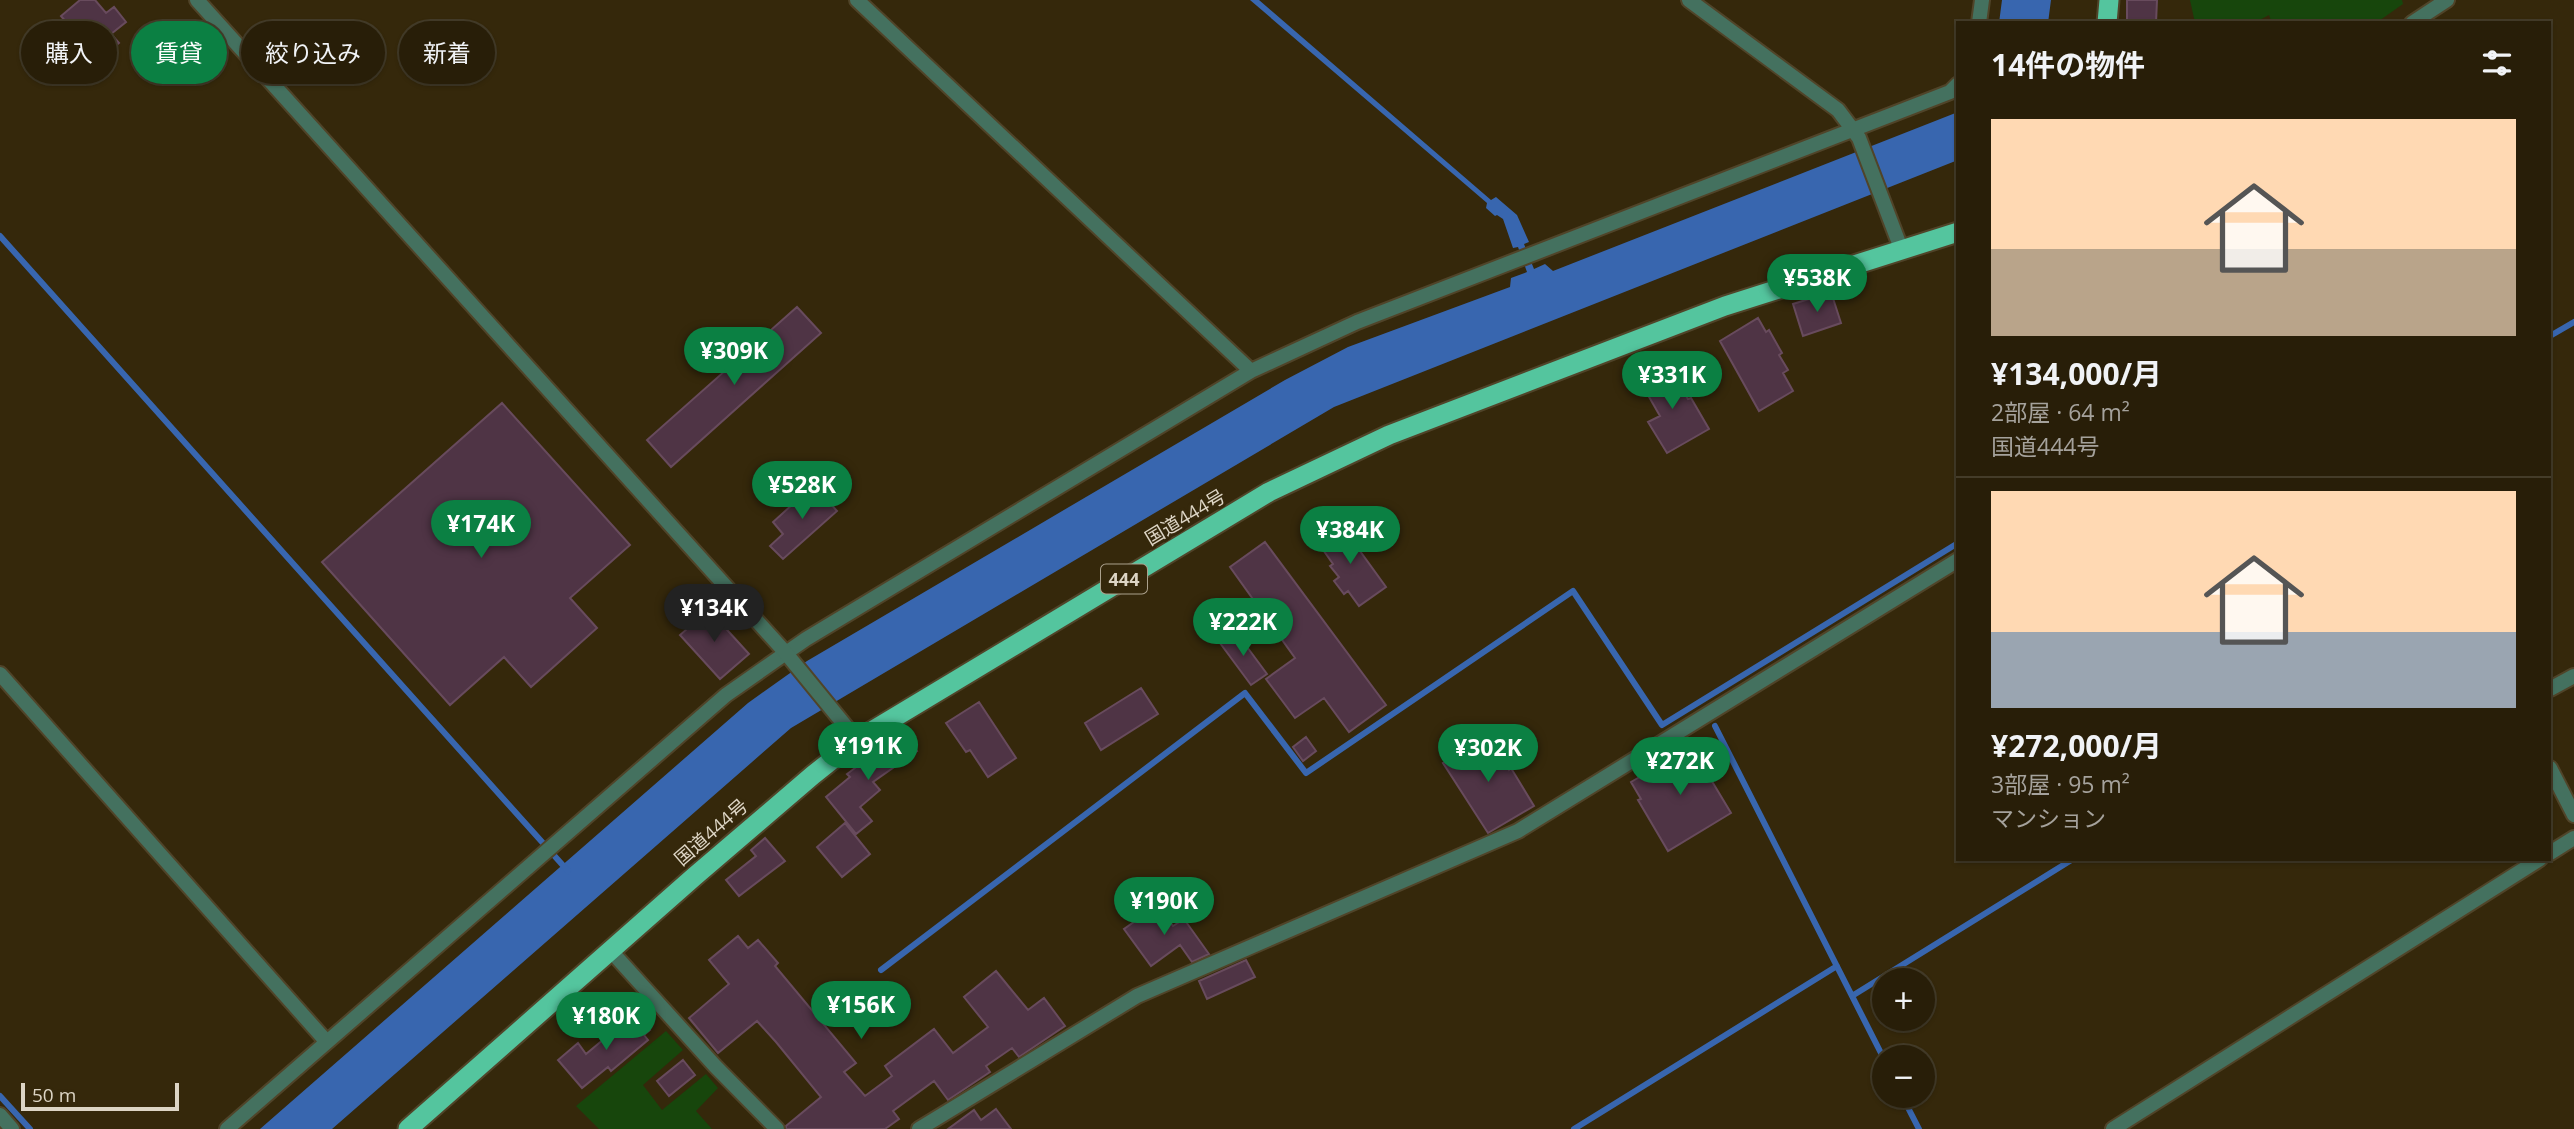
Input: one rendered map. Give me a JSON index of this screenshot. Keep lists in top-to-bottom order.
{
  "streets": {
    "highway": ["国道444号", "444"]
  },
  "scale_bar": "50 m",
  "page": {
    "chip": [
      "購入",
      "賃貸",
      "絞り込み",
      "新着"
    ],
    "heading": "14件の物件",
    "list": [
      {
        "name": "¥134,000/月",
        "note": "2部屋 · 64 m² · 国道444号"
      },
      {
        "name": "¥272,000/月",
        "note": "3部屋 · 95 m² · マンション"
      }
    ],
    "price": [
      "¥538K",
      "¥309K",
      "¥331K",
      "¥528K",
      "¥174K",
      "¥384K",
      "¥134K",
      "¥222K",
      "¥191K",
      "¥302K",
      "¥272K",
      "¥190K",
      "¥156K",
      "¥180K"
    ],
    "map_buttons": ["+", "−"],
    "scale": "50 m"
  }
}
